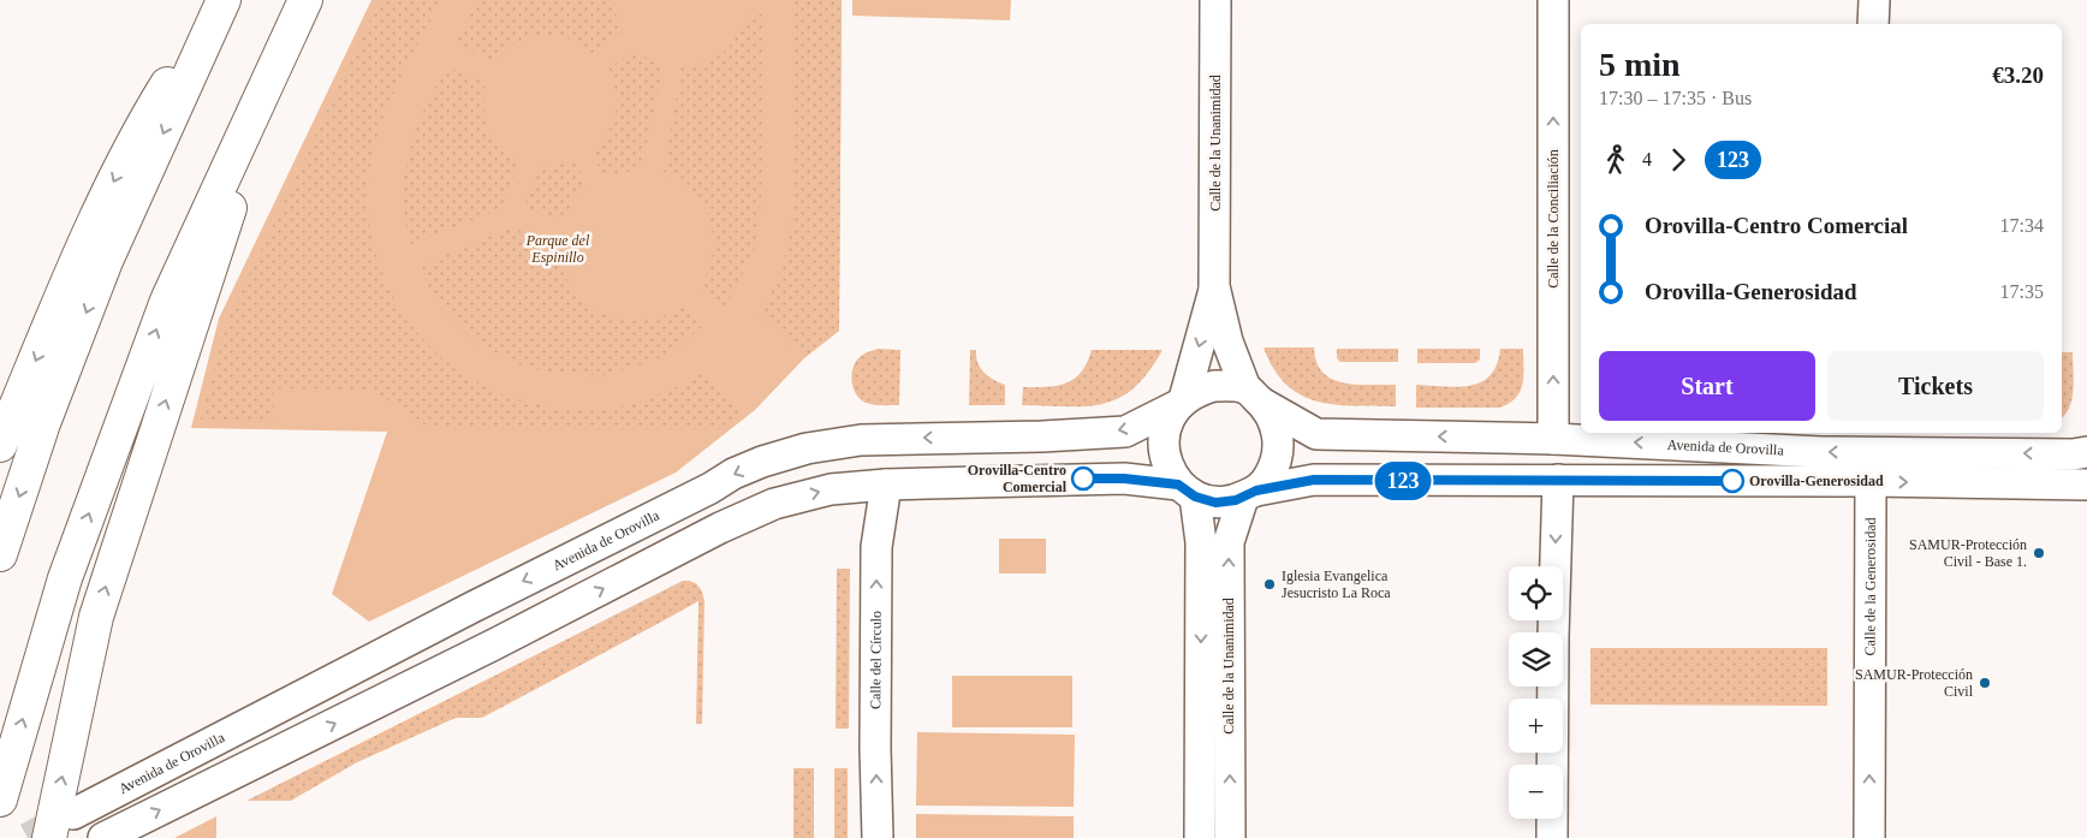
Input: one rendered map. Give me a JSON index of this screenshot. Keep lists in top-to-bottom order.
{
  "streets": {
    "street": [
      "Calle de la Unanimidad",
      "Calle de la Conciliación",
      "Avenida de Orovilla",
      "Calle de la Generosidad",
      "Calle del Círculo"
    ]
  },
  "crossings": [
    ["Calle de la Unanimidad", "Avenida de Orovilla"],
    ["Calle de la Conciliación", "Avenida de Orovilla"],
    ["Avenida de Orovilla", "Calle de la Generosidad"]
  ],
  "one_way": ["Calle de la Conciliación", "Calle de la Generosidad", "Calle del Círculo"],
  "parks": ["Parque del Espinillo"],
  "places": [
    "Orovilla-Centro Comercial",
    "Orovilla-Generosidad",
    "SAMUR-Protección Civil - Base 1.",
    "Iglesia Evangelica Jesucristo La Roca",
    "SAMUR-Protección Civil"
  ],
  "lines": ["bus line 123"],
  "page": {
    "on_map": "123",
    "heading": ["5 min", "17:30 – 17:35 · Bus", "€3.20"],
    "legs": ["4", "123"],
    "list": [
      {
        "name": "Orovilla-Centro Comercial",
        "value": "17:34"
      },
      {
        "name": "Orovilla-Generosidad",
        "value": "17:35"
      }
    ],
    "buttons": ["Start", "Tickets"],
    "map_buttons": ["+", "−"]
  }
}
